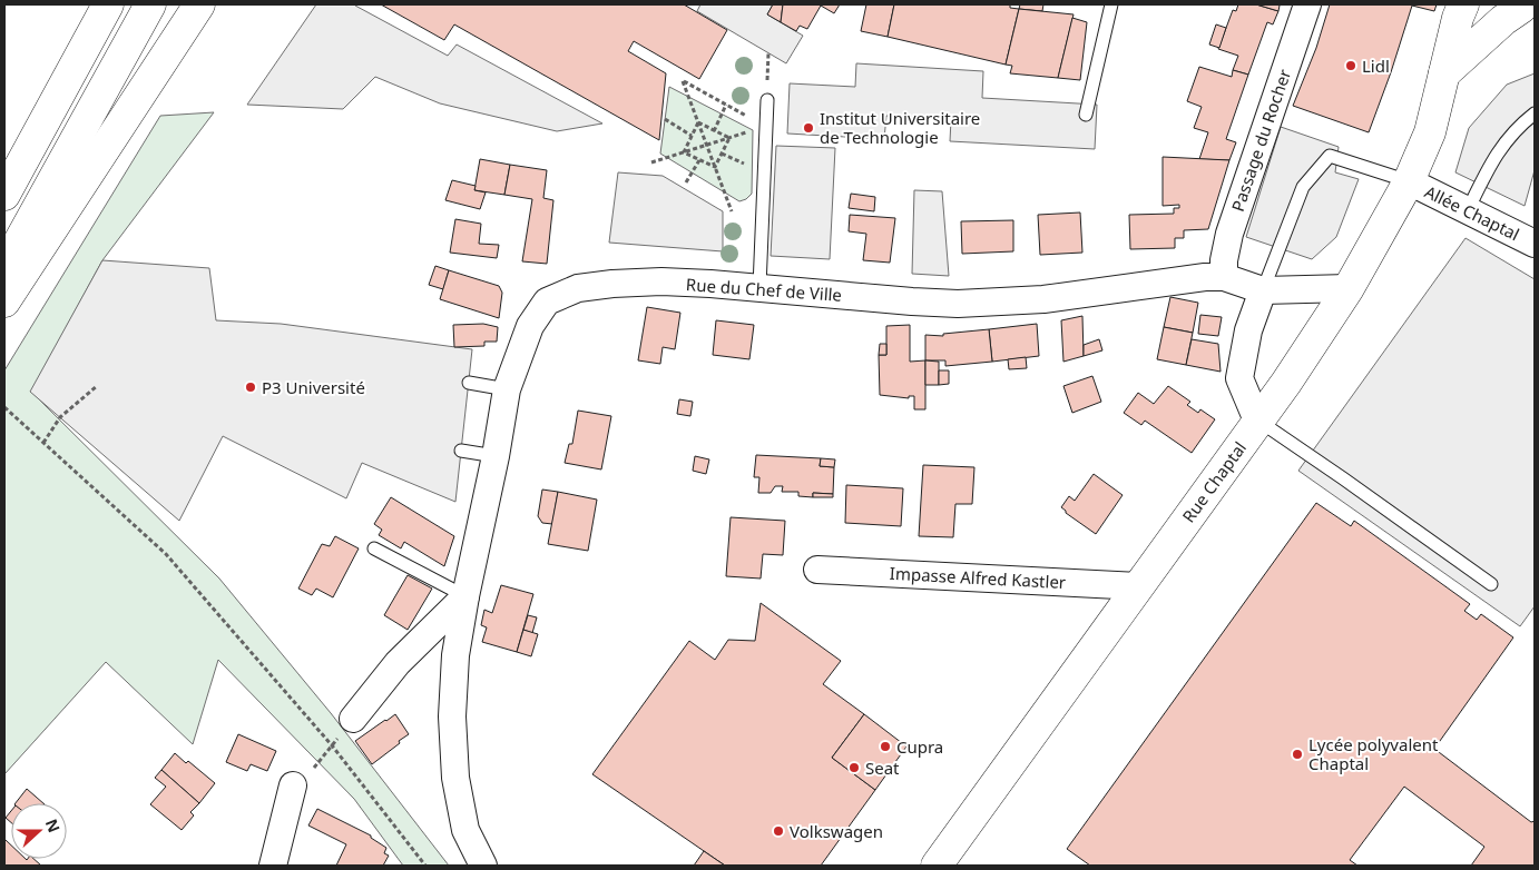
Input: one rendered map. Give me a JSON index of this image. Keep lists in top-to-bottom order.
{
  "streets": {
    "main road": ["Rue Chaptal"],
    "street": [
      "Passage du Rocher",
      "Allée Chaptal",
      "Rue du Chef de Ville",
      "Impasse Alfred Kastler"
    ]
  },
  "crossings": [
    ["Passage du Rocher", "Rue du Chef de Ville"],
    ["Allée Chaptal", "Rue Chaptal"],
    ["Rue du Chef de Ville", "Rue Chaptal"],
    ["Rue Chaptal", "Impasse Alfred Kastler"]
  ],
  "places": [
    "Lidl",
    "Institut Universitaire de Technologie",
    "P3 Université",
    "Cupra",
    "Lycée polyvalent Chaptal",
    "Seat",
    "Volkswagen"
  ],
  "north": "right"
}
